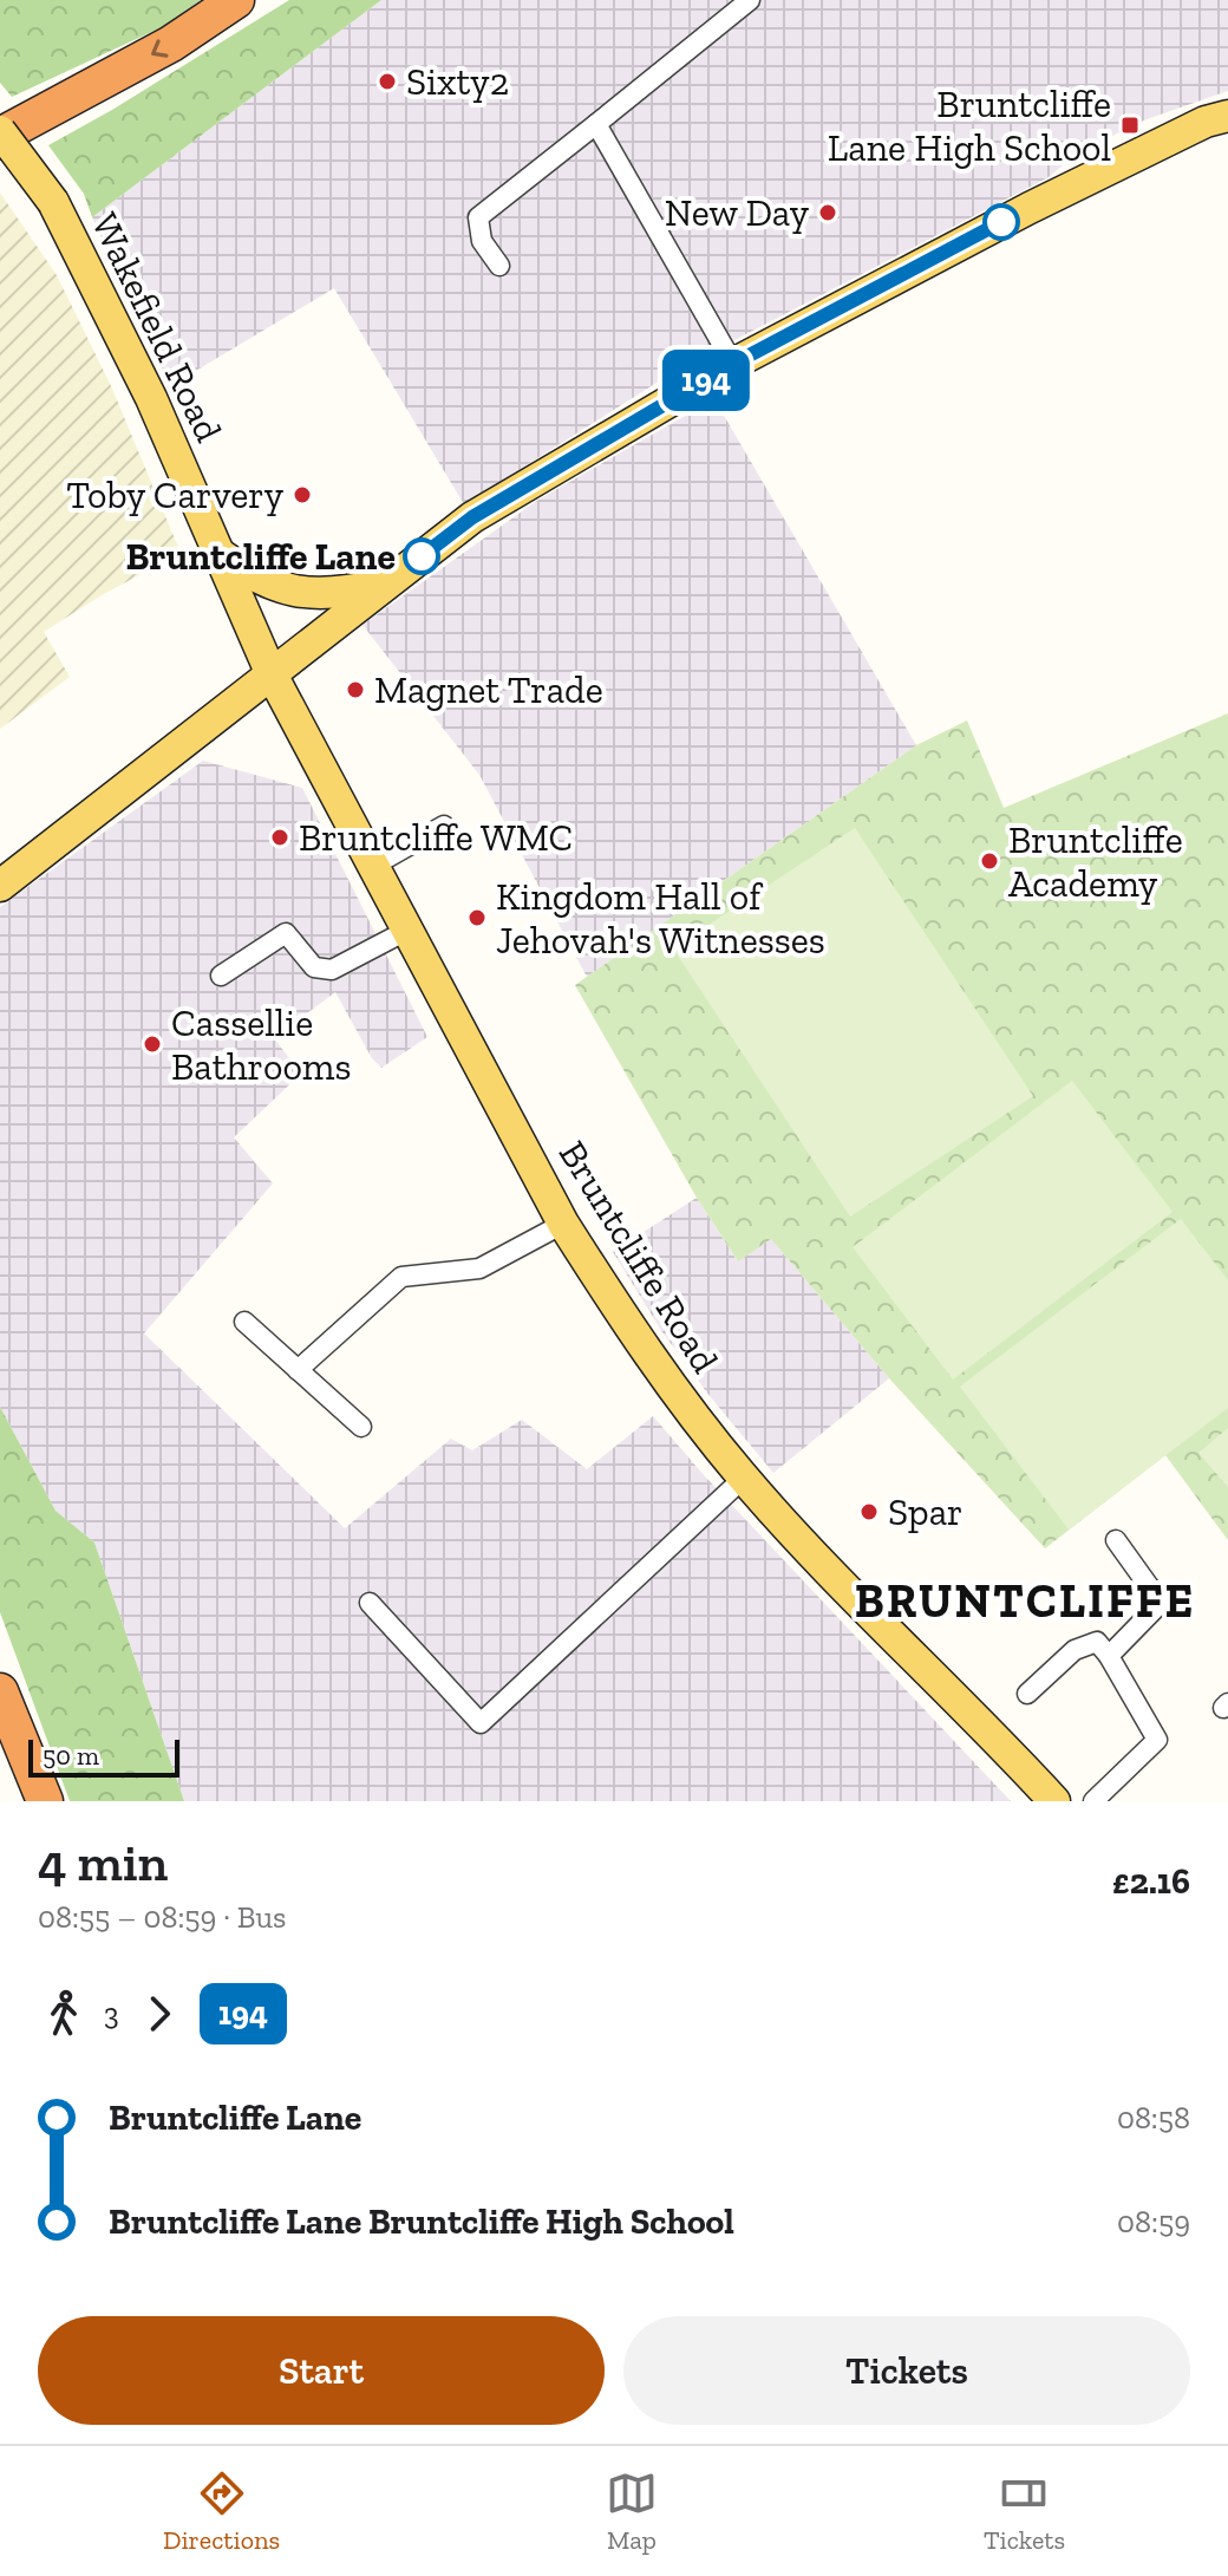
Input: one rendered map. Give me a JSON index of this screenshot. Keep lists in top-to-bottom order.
{
  "streets": {
    "main road": ["Wakefield Road", "Bruntcliffe Road"]
  },
  "crossings": [
    ["Wakefield Road", "Bruntcliffe Road"]
  ],
  "districts": ["BRUNTCLIFFE"],
  "places": {
    "other": [
      "Sixty2",
      "New Day",
      "Toby Carvery",
      "Bruntcliffe Lane",
      "Magnet Trade",
      "Bruntcliffe WMC",
      "Bruntcliffe Academy",
      "Kingdom Hall of Jehovah's Witnesses",
      "Cassellie Bathrooms",
      "Spar"
    ],
    "transit": ["Bruntcliffe Lane High School"]
  },
  "lines": ["bus line 194"],
  "scale_bar": "50 m",
  "page": {
    "on_map": "194",
    "scale": "50 m",
    "heading": ["4 min", "08:55 – 08:59 · Bus", "£2.16"],
    "legs": ["3", "194"],
    "list": [
      {
        "name": "Bruntcliffe Lane",
        "value": "08:58"
      },
      {
        "name": "Bruntcliffe Lane Bruntcliffe High School",
        "value": "08:59"
      }
    ],
    "buttons": ["Start", "Tickets"],
    "tabs": ["Directions", "Map", "Tickets"]
  }
}
